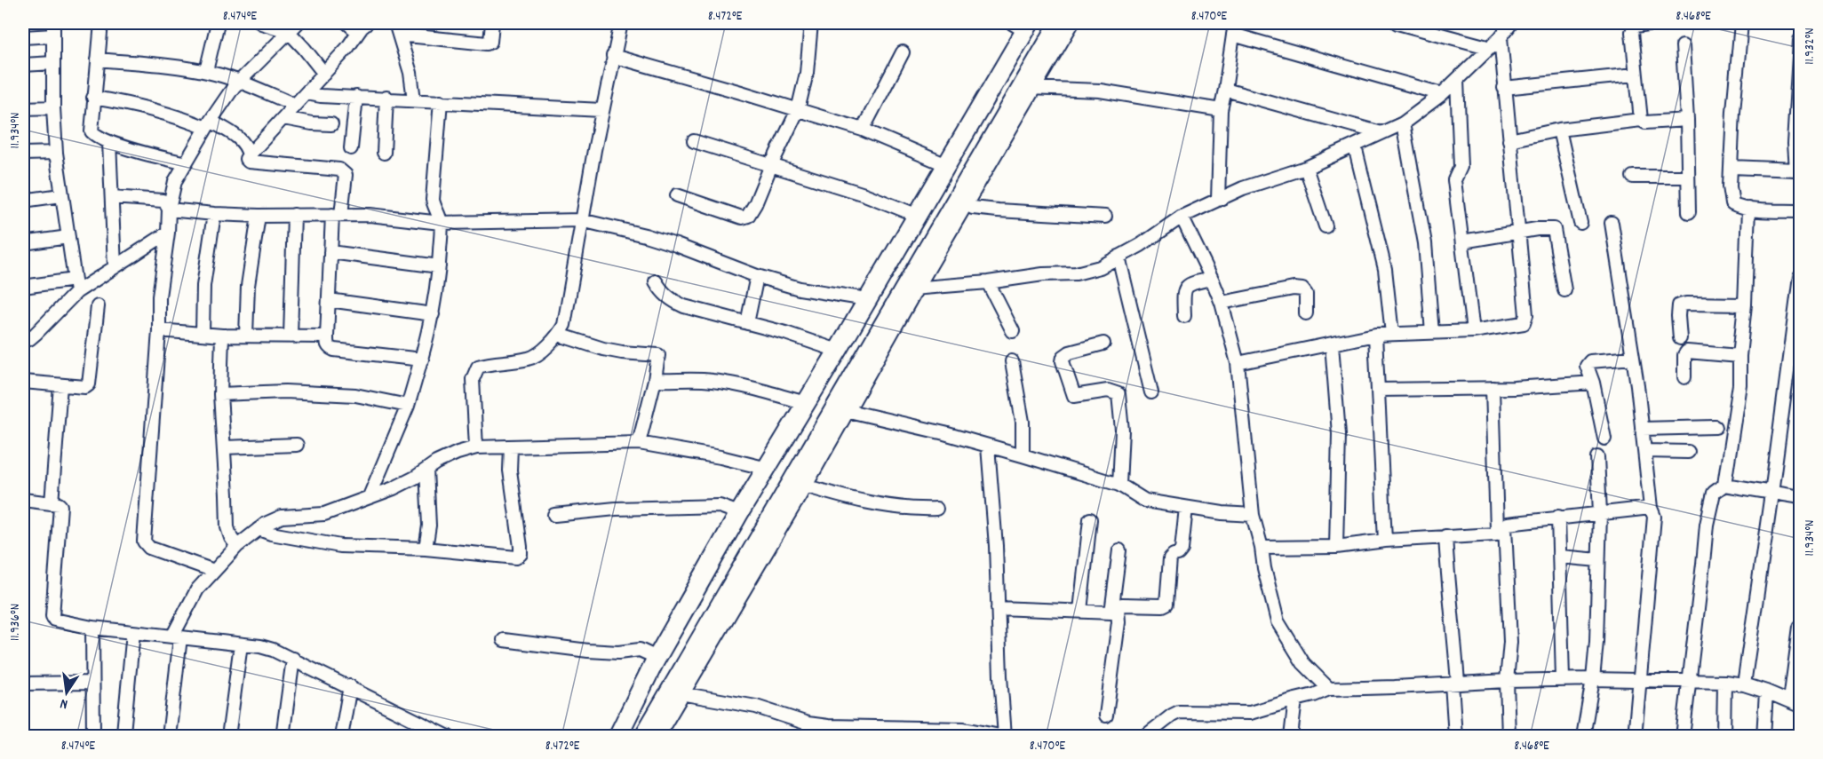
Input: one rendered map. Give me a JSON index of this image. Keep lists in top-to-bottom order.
{
  "north": "bottom",
  "coordinates": [
    "8.474°E",
    "8.472°E",
    "8.470°E",
    "8.468°E",
    "11.932°N",
    "11.934°N",
    "11.936°N"
  ]
}
